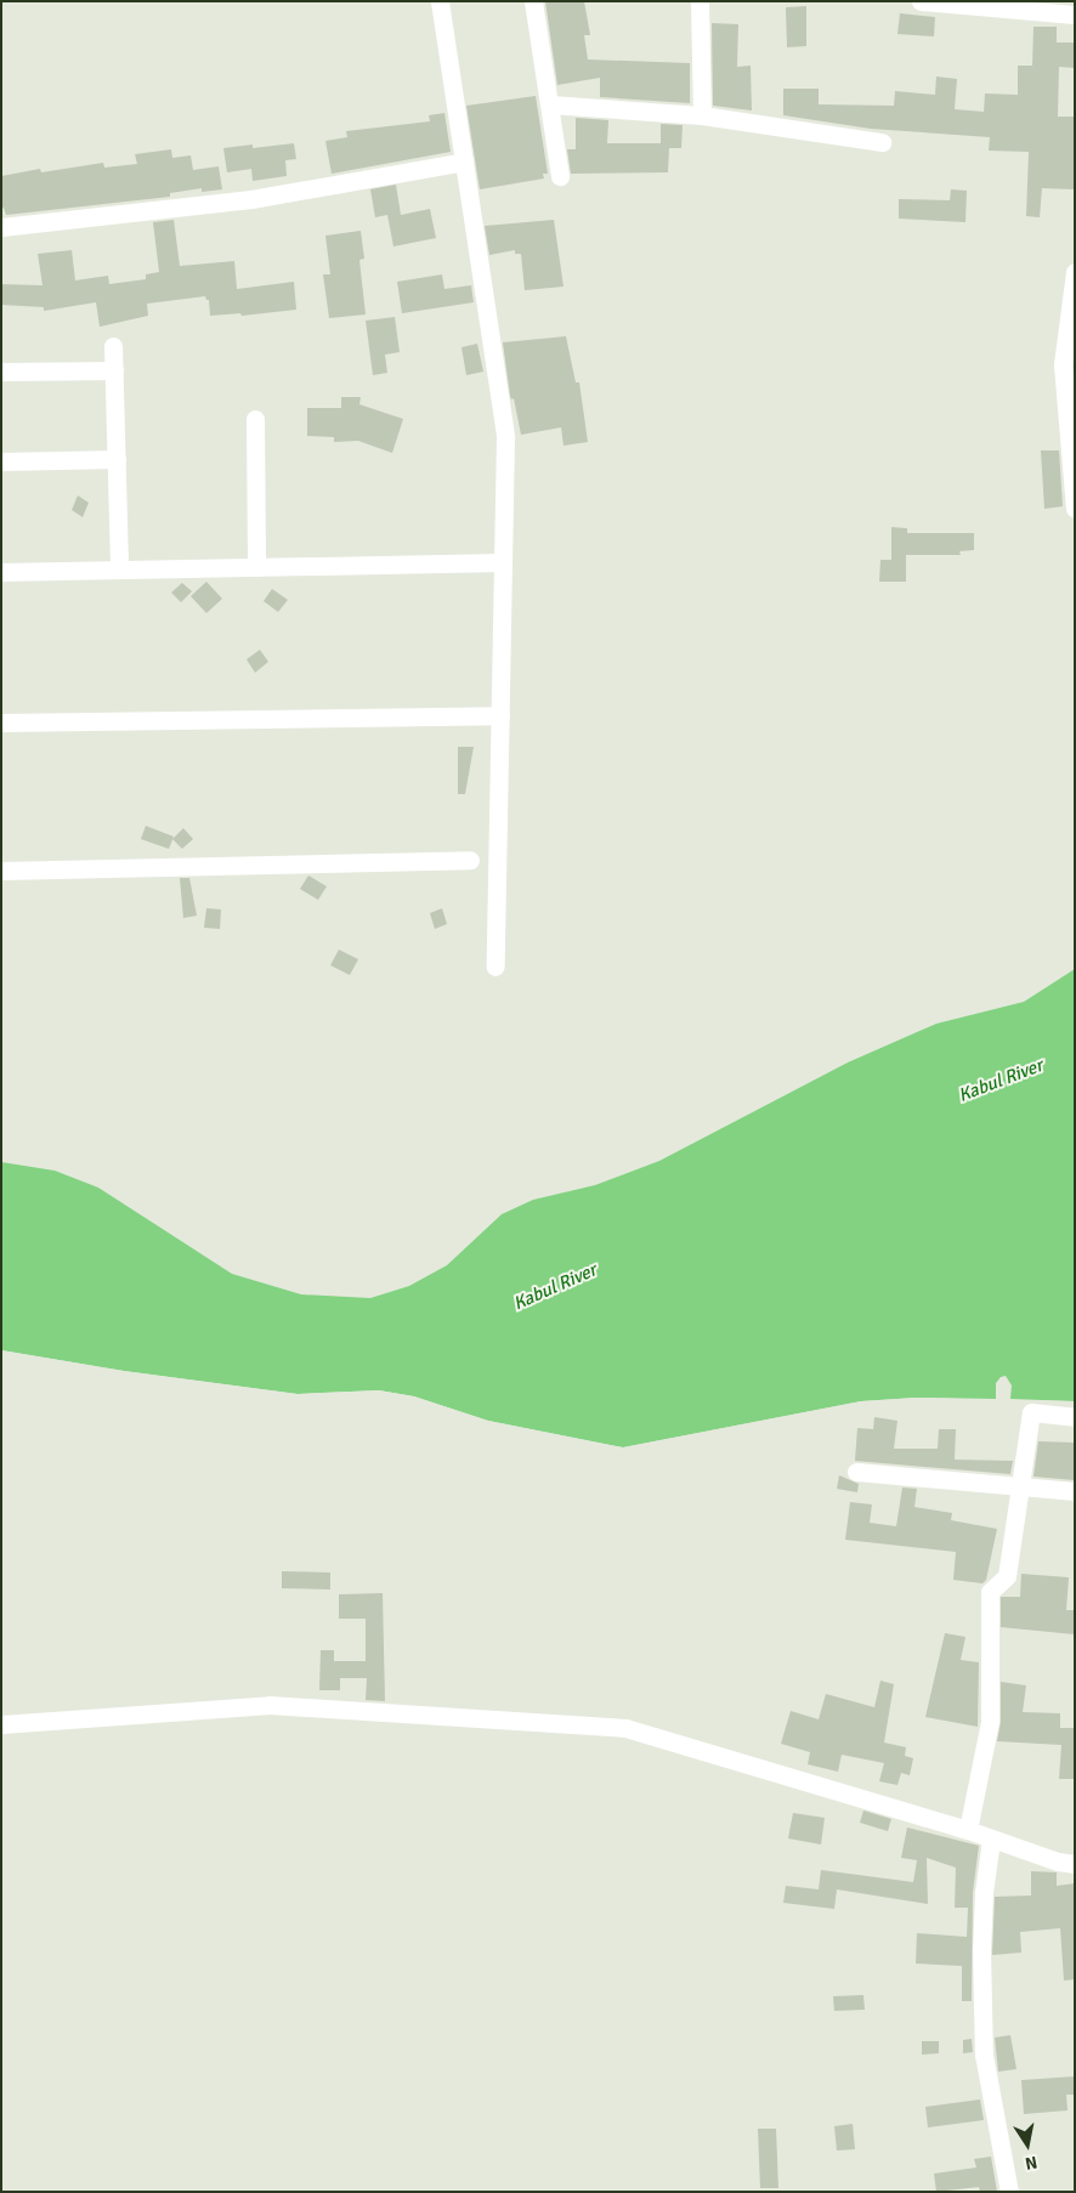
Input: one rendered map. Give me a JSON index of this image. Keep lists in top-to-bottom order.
{
  "water": ["Kabul River"],
  "north": "bottom"
}
